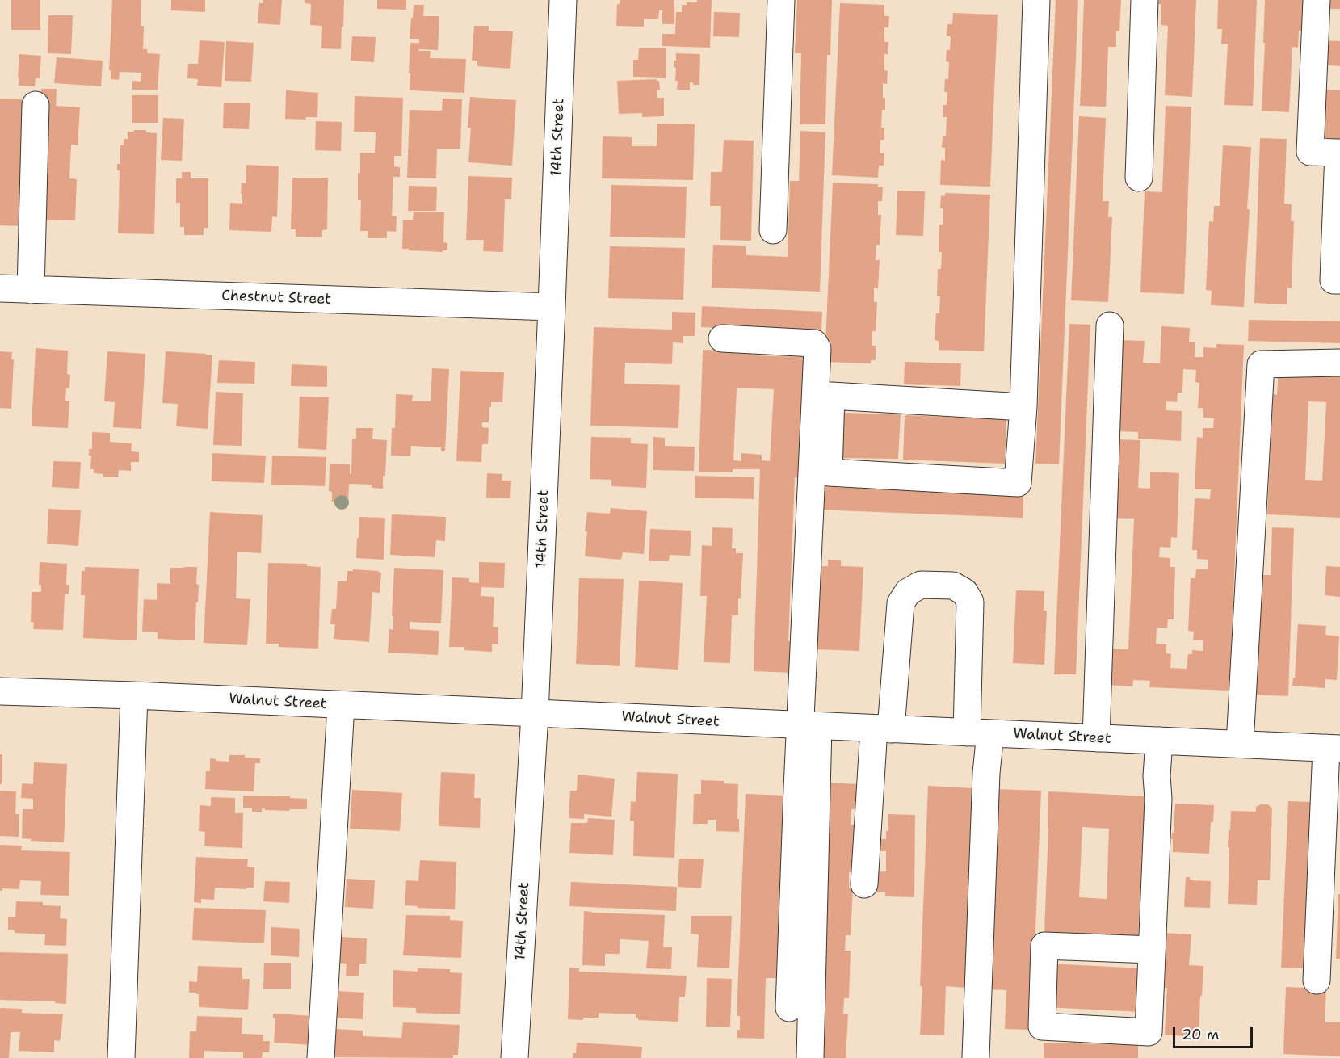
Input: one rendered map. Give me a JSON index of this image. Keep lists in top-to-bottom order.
{
  "streets": {
    "street": ["14th Street", "Chestnut Street", "Walnut Street"]
  },
  "crossings": [
    ["14th Street", "Chestnut Street"],
    ["14th Street", "Walnut Street"]
  ],
  "scale_bar": "20 m"
}
